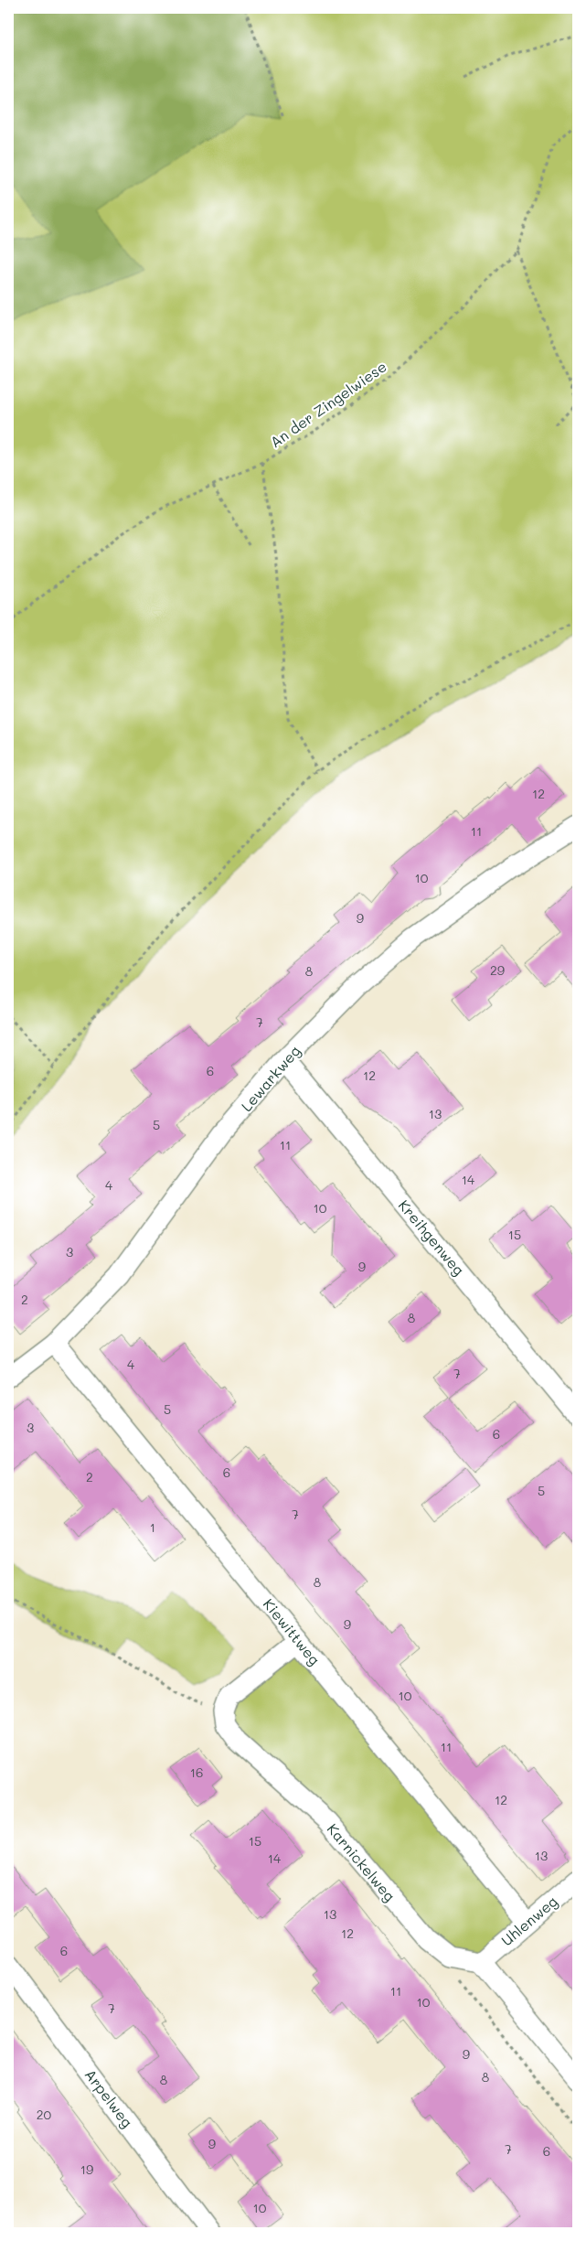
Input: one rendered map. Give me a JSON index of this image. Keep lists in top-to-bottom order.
{
  "streets": {
    "street": [
      "Lewarkweg",
      "Kreihgenweg",
      "Kiewittweg",
      "Karnickelweg",
      "Uhlenweg",
      "Arpelweg"
    ],
    "path": ["An der Zingelwiese"]
  },
  "crossings": [
    ["Lewarkweg", "Kreihgenweg"],
    ["Lewarkweg", "Kiewittweg"],
    ["Kiewittweg", "Uhlenweg"],
    ["Karnickelweg", "Uhlenweg"]
  ],
  "house_numbers": [
    "12",
    "11",
    "10",
    "9",
    "29",
    "8",
    "7",
    "6",
    "12",
    "13",
    "5",
    "11",
    "14",
    "4",
    "10",
    "15",
    "3",
    "9",
    "2",
    "8",
    "4",
    "7",
    "5",
    "3",
    "6",
    "6",
    "2",
    "5",
    "7",
    "1",
    "8",
    "9",
    "10",
    "11",
    "16",
    "12",
    "15",
    "13",
    "14",
    "13",
    "12",
    "6",
    "11",
    "10",
    "7",
    "9",
    "8",
    "8",
    "20",
    "9",
    "7",
    "6",
    "19",
    "10"
  ]
}
